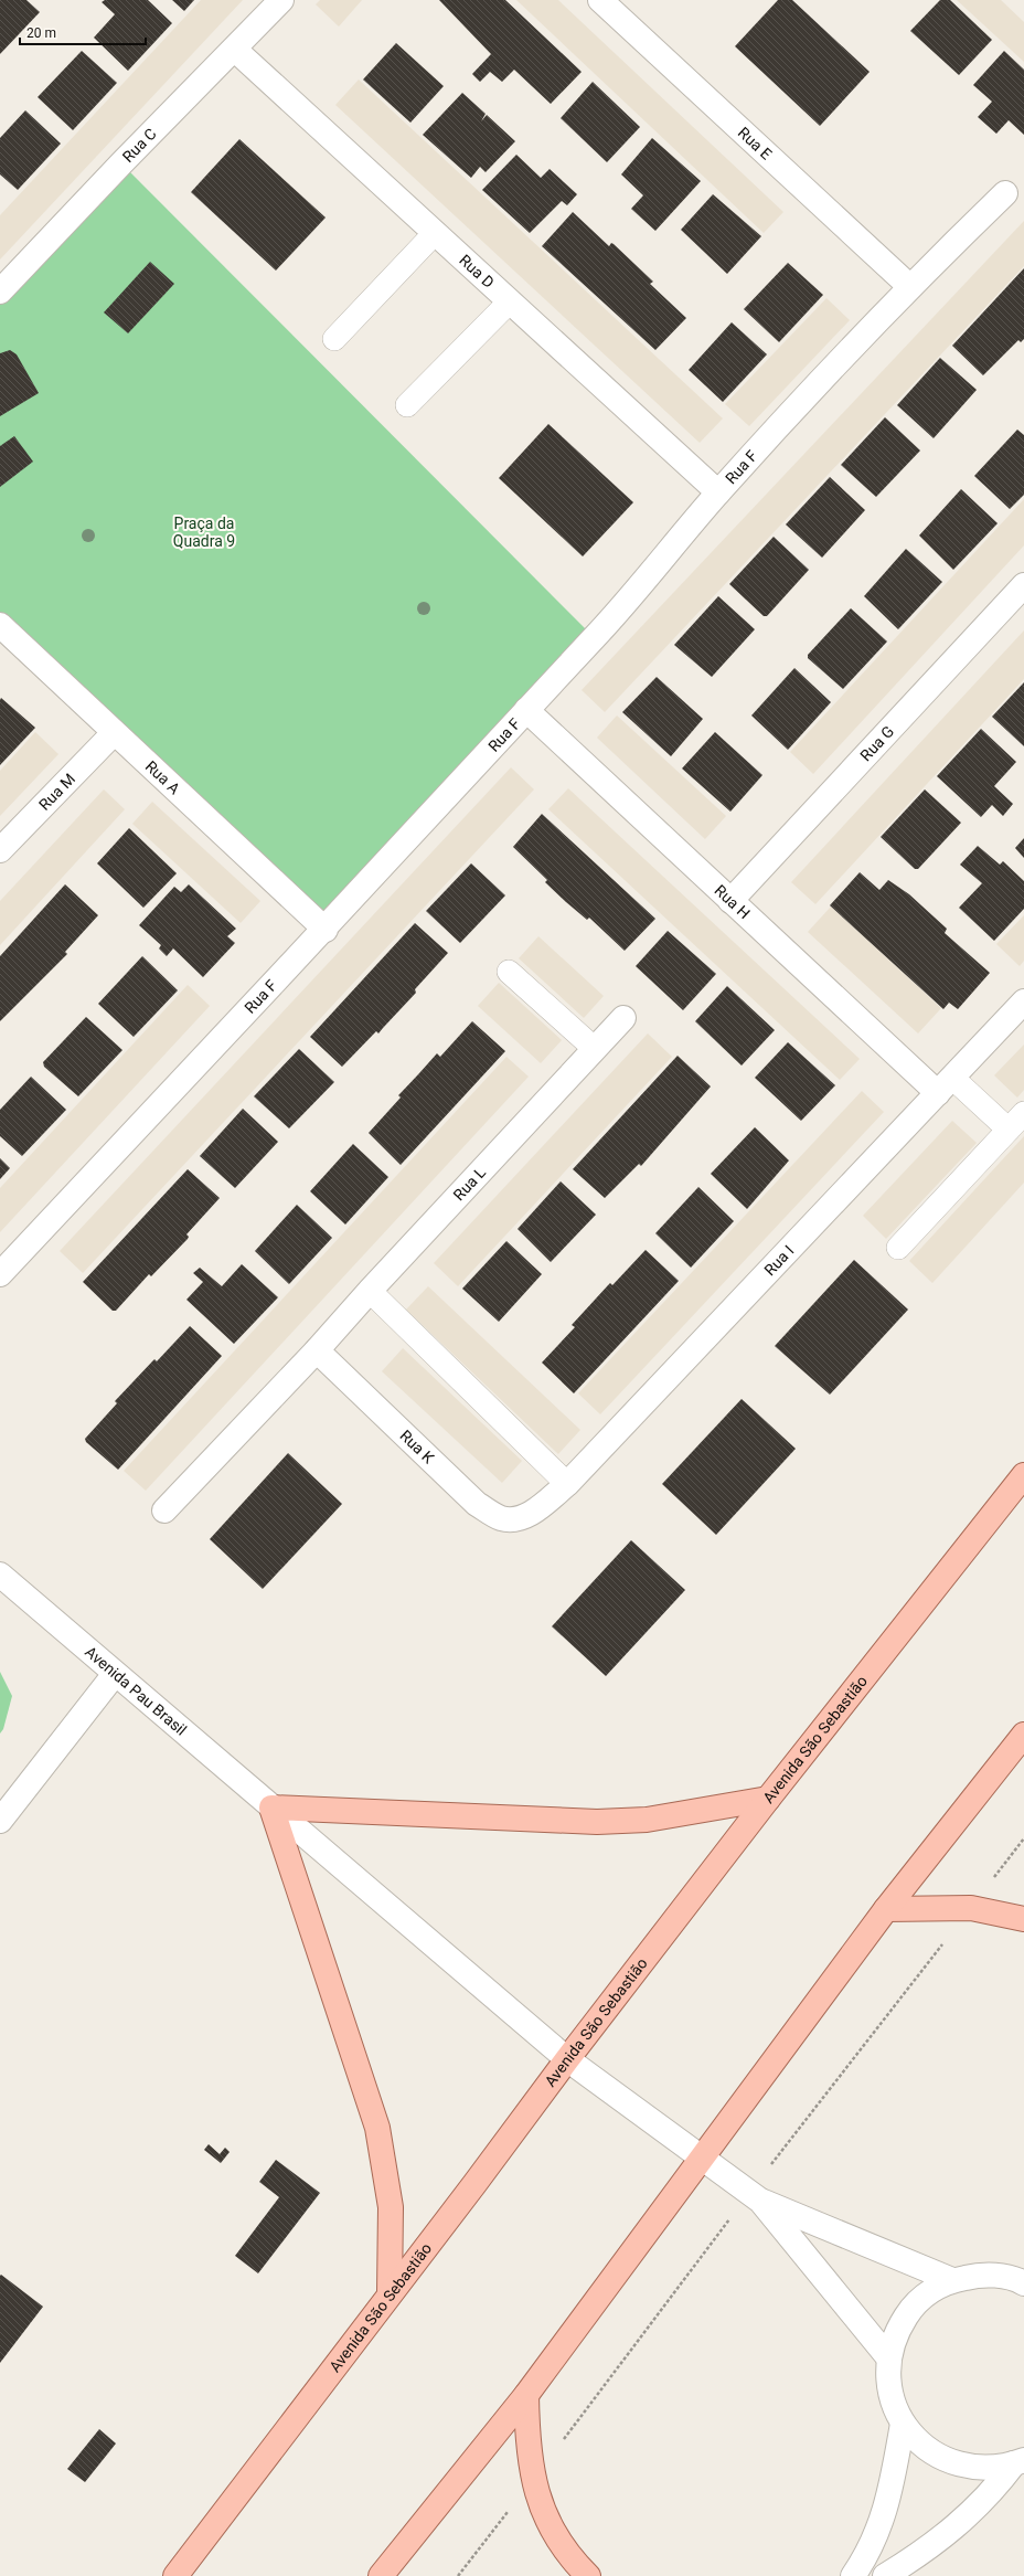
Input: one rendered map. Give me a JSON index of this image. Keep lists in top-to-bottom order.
{
  "streets": {
    "main road": ["Avenida São Sebastião"],
    "street": [
      "Rua E",
      "Rua C",
      "Rua D",
      "Rua F",
      "Rua G",
      "Rua A",
      "Rua M",
      "Rua H",
      "Rua L",
      "Rua I",
      "Rua K",
      "Avenida Pau Brasil"
    ]
  },
  "crossings": [
    ["Rua E", "Rua F"],
    ["Rua C", "Rua D"],
    ["Rua D", "Rua F"],
    ["Rua F", "Rua A"],
    ["Rua F", "Rua H"],
    ["Rua G", "Rua H"],
    ["Rua A", "Rua M"],
    ["Rua H", "Rua I"],
    ["Rua L", "Rua K"],
    ["Rua I", "Rua K"],
    ["Avenida Pau Brasil", "Avenida São Sebastião"]
  ],
  "parks": ["Praça da Quadra 9"],
  "scale_bar": "20 m"
}
